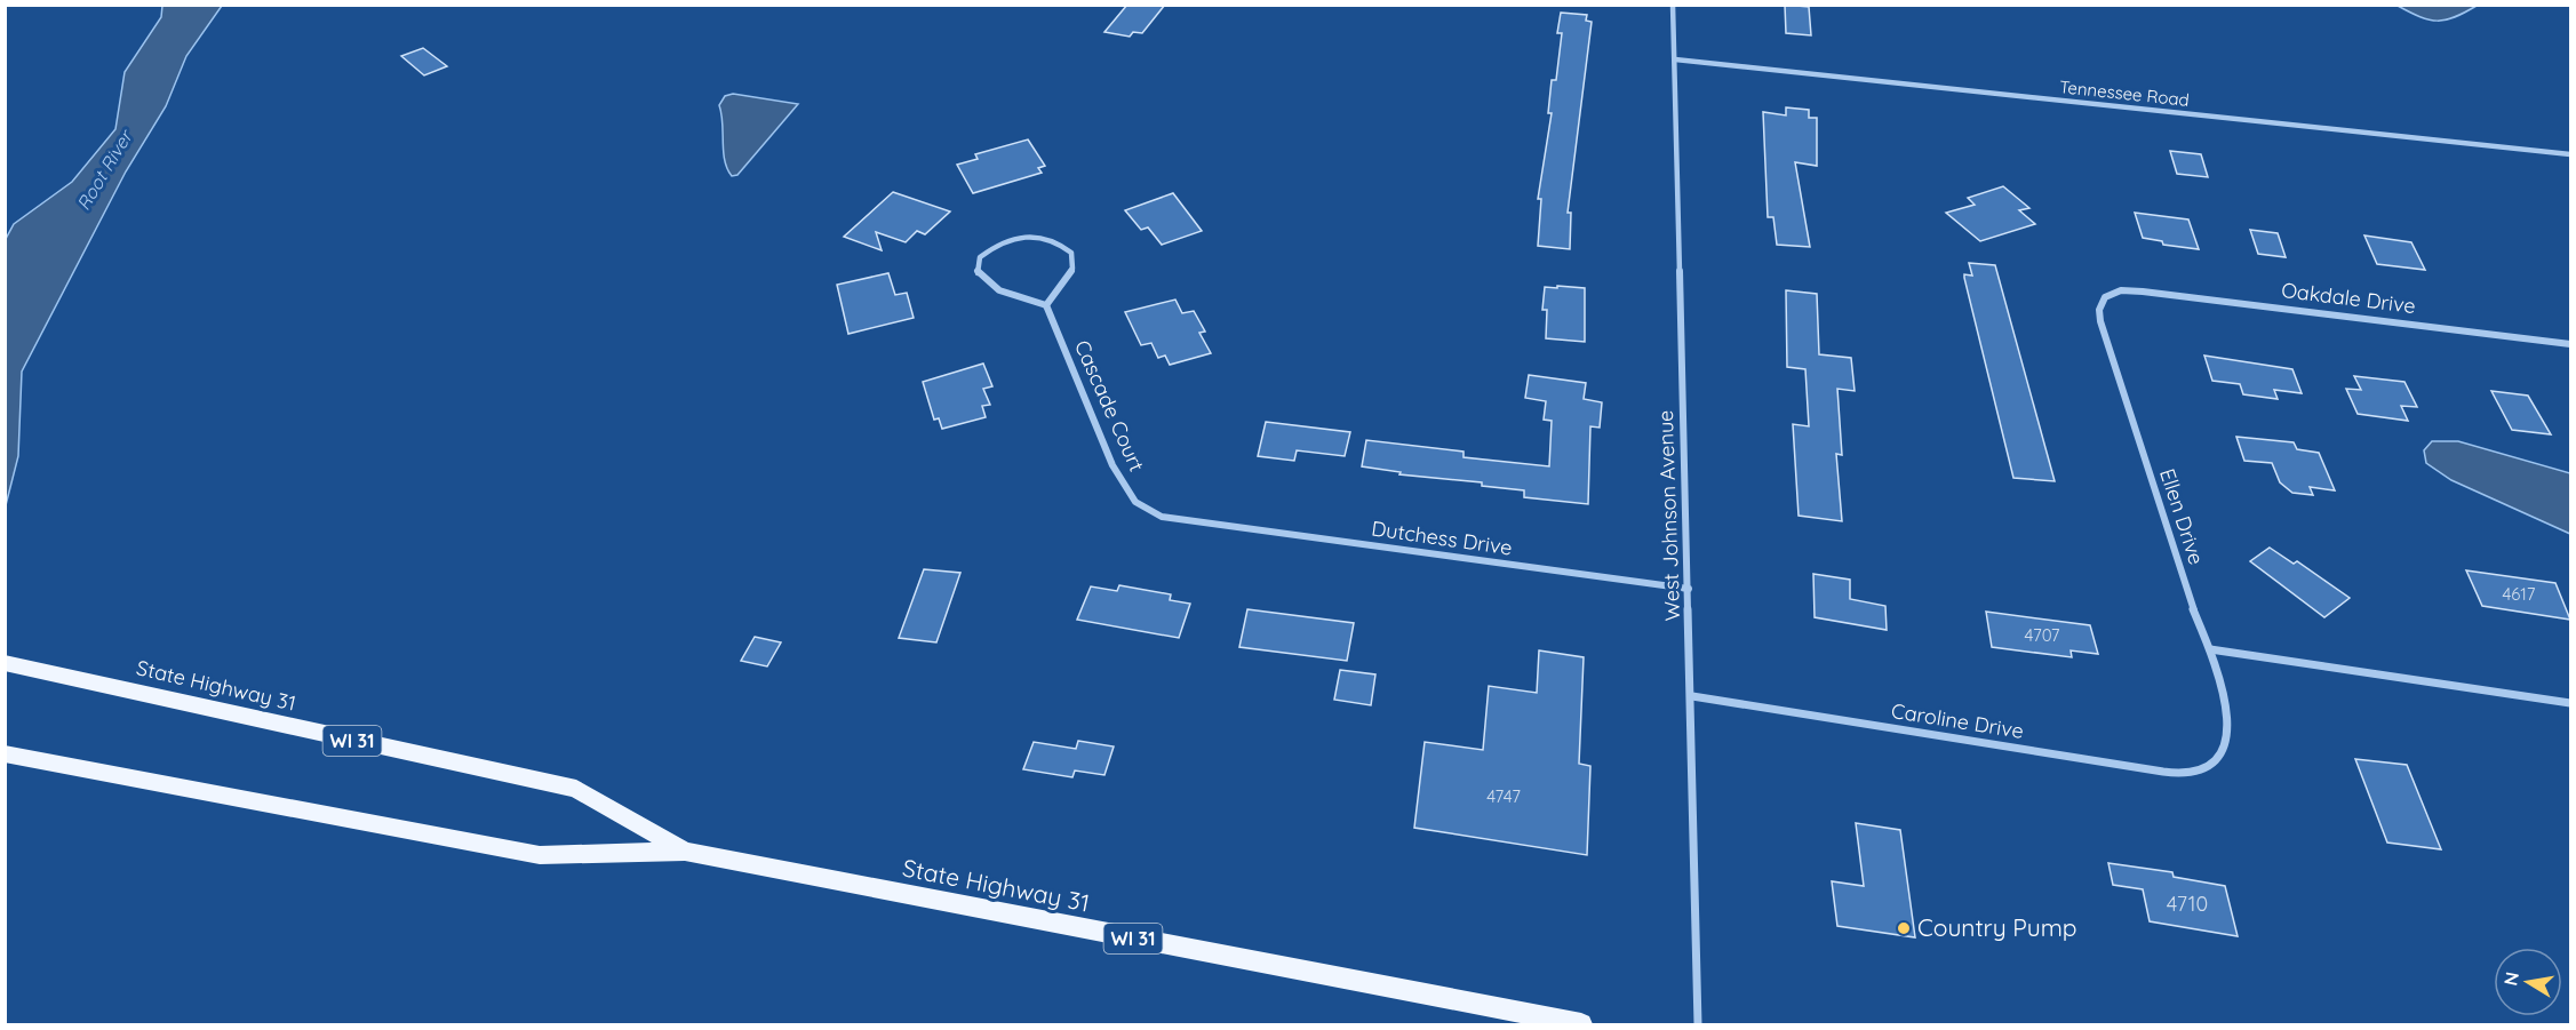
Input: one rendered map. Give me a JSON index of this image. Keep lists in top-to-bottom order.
{
  "streets": {
    "main road": ["State Highway 31", "WI 31"],
    "street": [
      "Tennessee Road",
      "Oakdale Drive",
      "Cascade Court",
      "West Johnson Avenue",
      "Ellen Drive",
      "Dutchess Drive",
      "Caroline Drive"
    ]
  },
  "crossings": [
    ["Tennessee Road", "West Johnson Avenue"],
    ["Oakdale Drive", "Ellen Drive"],
    ["Cascade Court", "Dutchess Drive"],
    ["West Johnson Avenue", "Dutchess Drive"],
    ["West Johnson Avenue", "Caroline Drive"],
    ["Ellen Drive", "Caroline Drive"]
  ],
  "water": ["Root River"],
  "places": ["Country Pump"],
  "house_numbers": [
    "4617",
    "4707",
    "4747",
    "4710"
  ],
  "north": "left"
}
